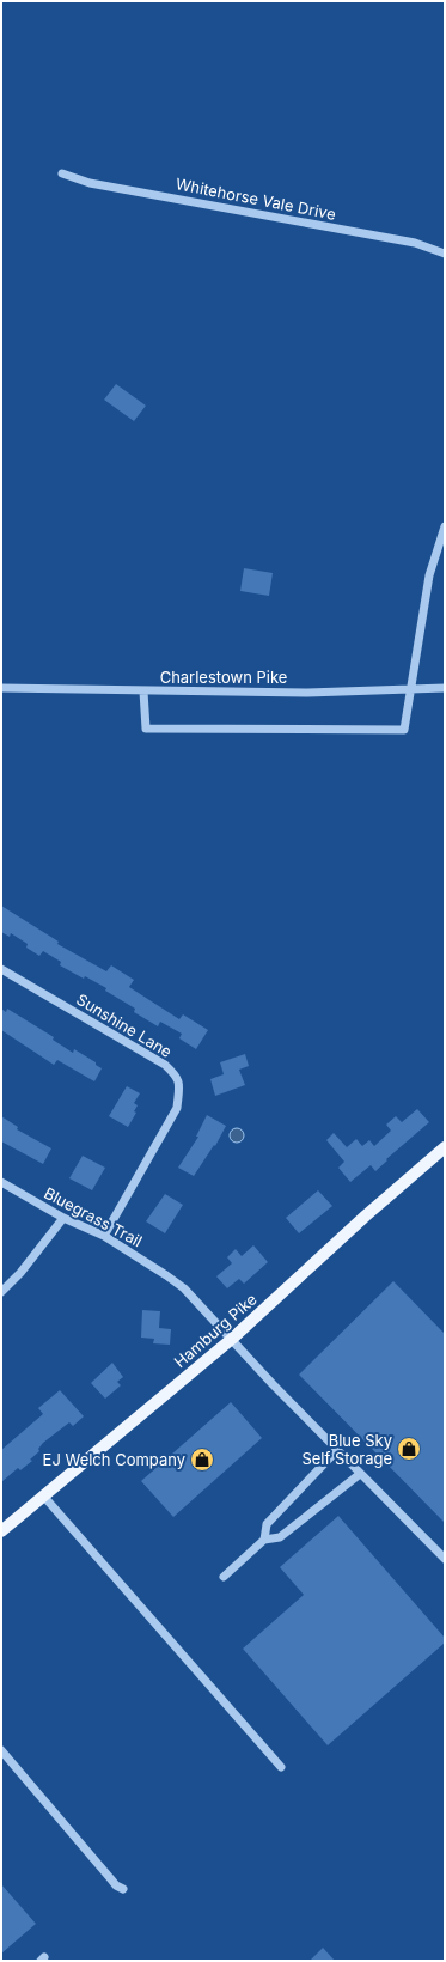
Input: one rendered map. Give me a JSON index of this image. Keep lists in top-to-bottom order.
{
  "streets": {
    "main road": ["Hamburg Pike"],
    "street": [
      "Whitehorse Vale Drive",
      "Charlestown Pike",
      "Sunshine Lane",
      "Bluegrass Trail"
    ]
  },
  "crossings": [
    ["Sunshine Lane", "Bluegrass Trail"],
    ["Bluegrass Trail", "Hamburg Pike"]
  ],
  "places": {
    "shop": ["Blue Sky Self Storage", "EJ Welch Company"]
  }
}
